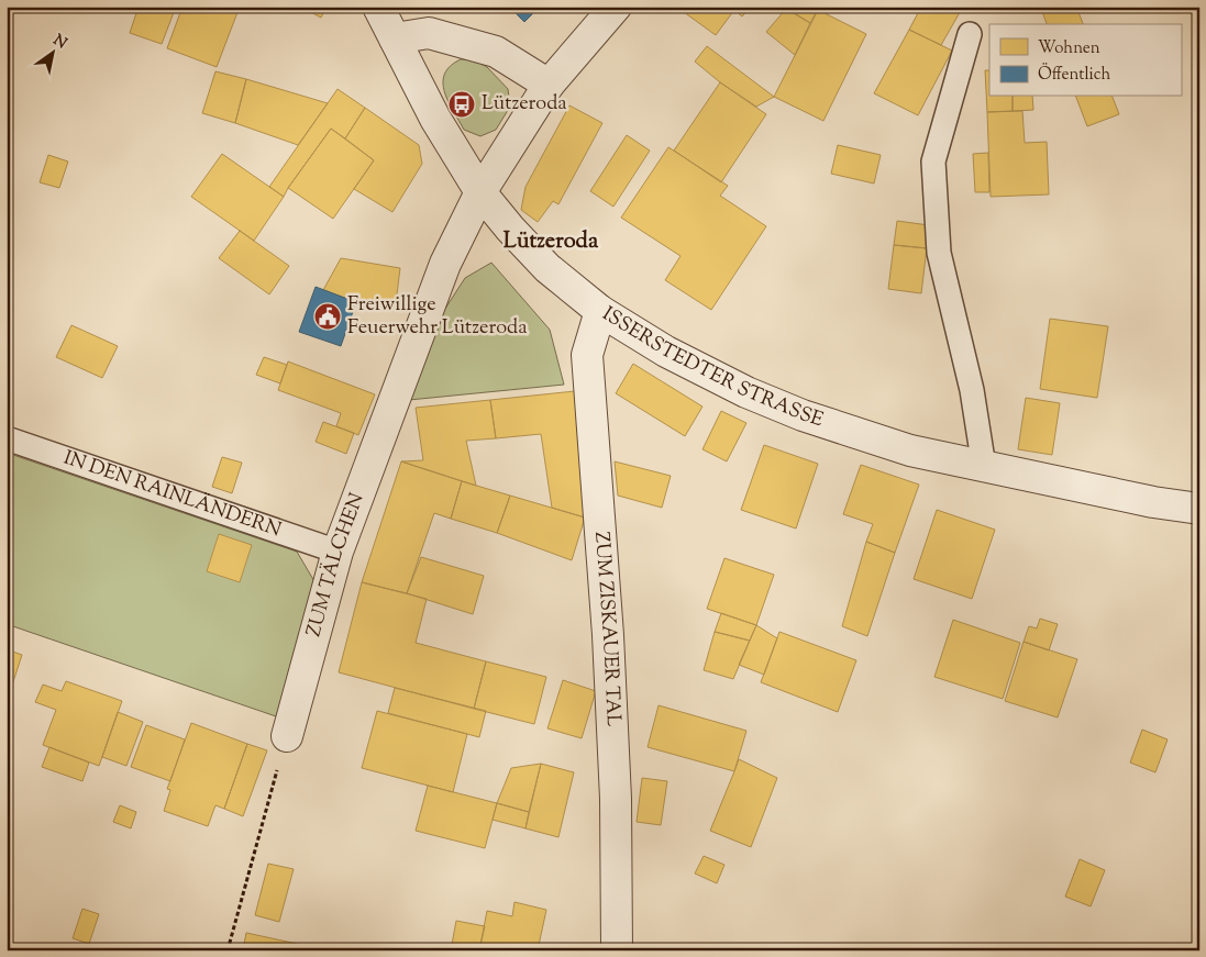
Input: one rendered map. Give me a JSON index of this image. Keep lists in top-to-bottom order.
{
  "streets": {
    "street": ["ISSERSTEDTER STRASSE", "ZUM TÄLCHEN", "ZUM ZISKAUER TAL"],
    "lane": ["IN DEN RAINLÄNDERN"]
  },
  "crossings": [
    ["ISSERSTEDTER STRASSE", "ZUM TÄLCHEN"],
    ["ISSERSTEDTER STRASSE", "ZUM ZISKAUER TAL"],
    ["IN DEN RAINLÄNDERN", "ZUM TÄLCHEN"]
  ],
  "districts": ["Lützeroda"],
  "places": {
    "bus stop": ["Lützeroda"],
    "public building": ["Freiwillige Feuerwehr Lützeroda"]
  },
  "legend": ["Wohnen", "Öffentlich"],
  "north": "top right"
}
